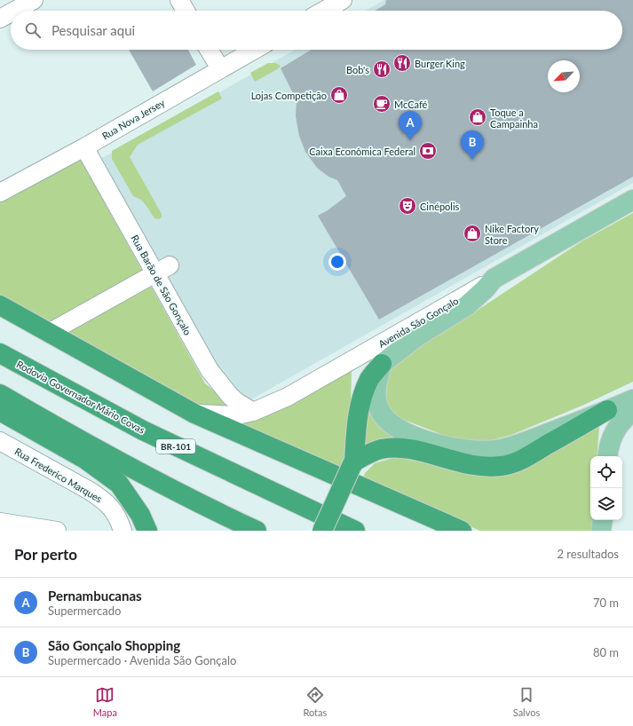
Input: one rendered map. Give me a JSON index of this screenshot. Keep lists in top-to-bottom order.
{
  "streets": {
    "highway": ["Rodovia Governador Mário Covas", "BR-101"],
    "main road": ["Avenida São Gonçalo"],
    "street": ["Rua Nova Jersey", "Rua Barão de São Gonçalo", "Rua Frederico Marques"]
  },
  "crossings": [
    ["Rua Nova Jersey", "Rua Barão de São Gonçalo"],
    ["Rua Barão de São Gonçalo", "Avenida São Gonçalo"]
  ],
  "places": {
    "restaurant": ["Burger King", "Bob's"],
    "shop": ["Lojas Competição", "Toque a Campainha", "Nike Factory Store"],
    "cafe": ["McCafé"],
    "bank": ["Caixa Econômica Federal"],
    "theatre": ["Cinépolis"]
  },
  "north": "bottom left",
  "page": {
    "search": "Pesquisar aqui",
    "pins": ["A", "B"],
    "heading": ["Por perto", "2 resultados"],
    "list": [
      {
        "mark": "A",
        "name": "Pernambucanas",
        "note": "Supermercado",
        "value": "70 m"
      },
      {
        "mark": "B",
        "name": "São Gonçalo Shopping",
        "note": "Supermercado · Avenida São Gonçalo",
        "value": "80 m"
      }
    ],
    "nav": ["Mapa", "Rotas", "Salvos"]
  }
}
